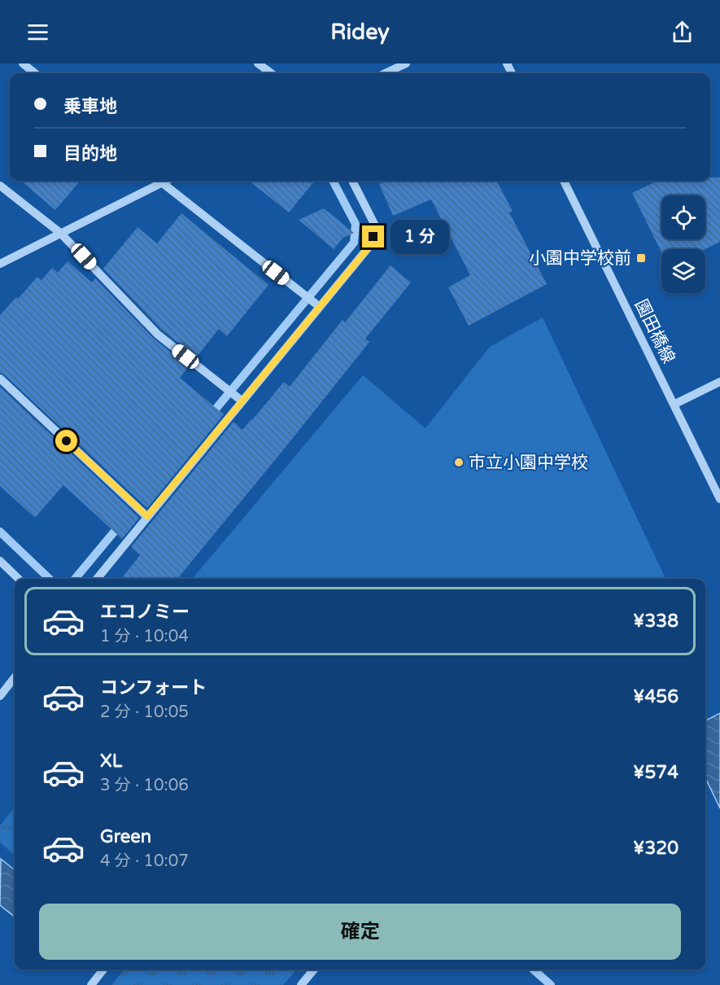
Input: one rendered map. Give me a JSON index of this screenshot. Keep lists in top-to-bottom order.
{
  "streets": {
    "street": ["園田橋線"]
  },
  "places": {
    "transit": ["小園中学校前"],
    "other": ["市立小園中学校"]
  },
  "page": {
    "header": "Ridey",
    "banner": ["乗車地", "目的地"],
    "bubble": "1 分",
    "list": [
      {
        "name": "エコノミー",
        "note": "1 分 · 10:04",
        "value": "¥338"
      },
      {
        "name": "コンフォート",
        "note": "2 分 · 10:05",
        "value": "¥456"
      },
      {
        "name": "XL",
        "note": "3 分 · 10:06",
        "value": "¥574"
      },
      {
        "name": "Green",
        "note": "4 分 · 10:07",
        "value": "¥320"
      }
    ],
    "buttons": "確定"
  }
}
